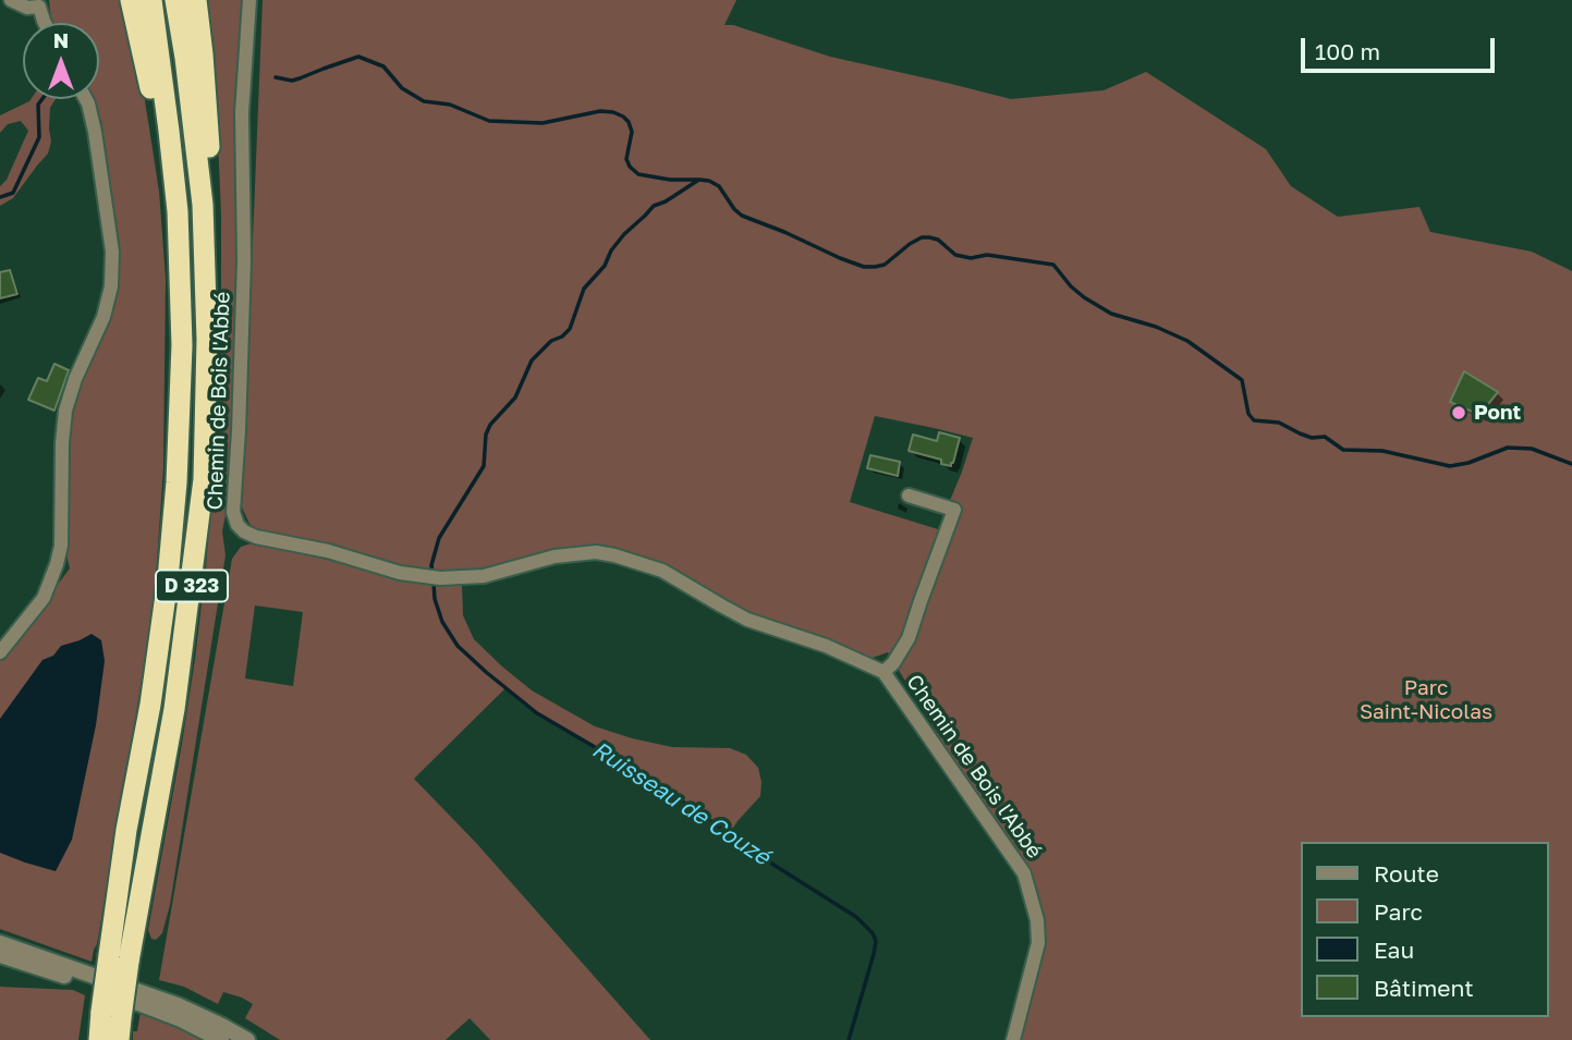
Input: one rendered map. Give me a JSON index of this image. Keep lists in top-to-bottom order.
{
  "streets": {
    "highway": ["D 323"],
    "street": ["Chemin de Bois l'Abbé"]
  },
  "water": ["Ruisseau de Couzé"],
  "parks": ["Parc Saint-Nicolas"],
  "places": ["Pont"],
  "legend": [
    "Route",
    "Parc",
    "Eau",
    "Bâtiment"
  ],
  "scale_bar": "100 m",
  "north": "top"
}
